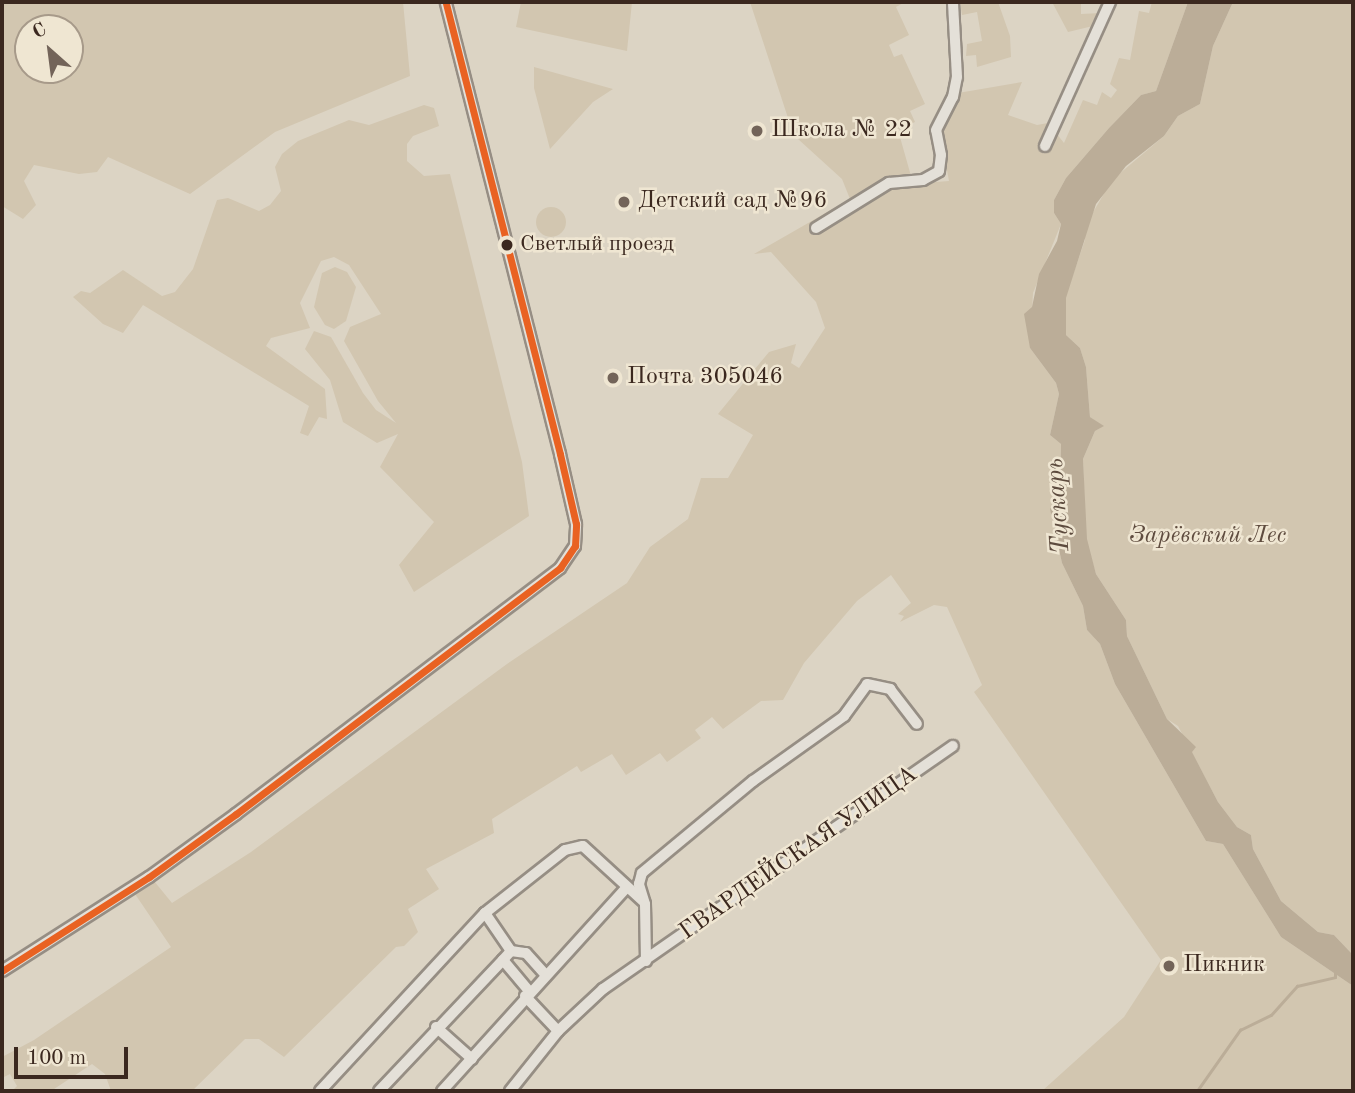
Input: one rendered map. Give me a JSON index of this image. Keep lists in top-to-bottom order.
{
  "streets": {
    "street": ["ГВАРДЕЙСКАЯ УЛИЦА"]
  },
  "water": ["Тускарь"],
  "parks": ["Зарёвский Лес"],
  "places": [
    "Школа № 22",
    "Детский сад №96",
    "Светлый проезд",
    "Почта 305046",
    "Пикник"
  ],
  "scale_bar": "100 m",
  "north": "top left"
}
